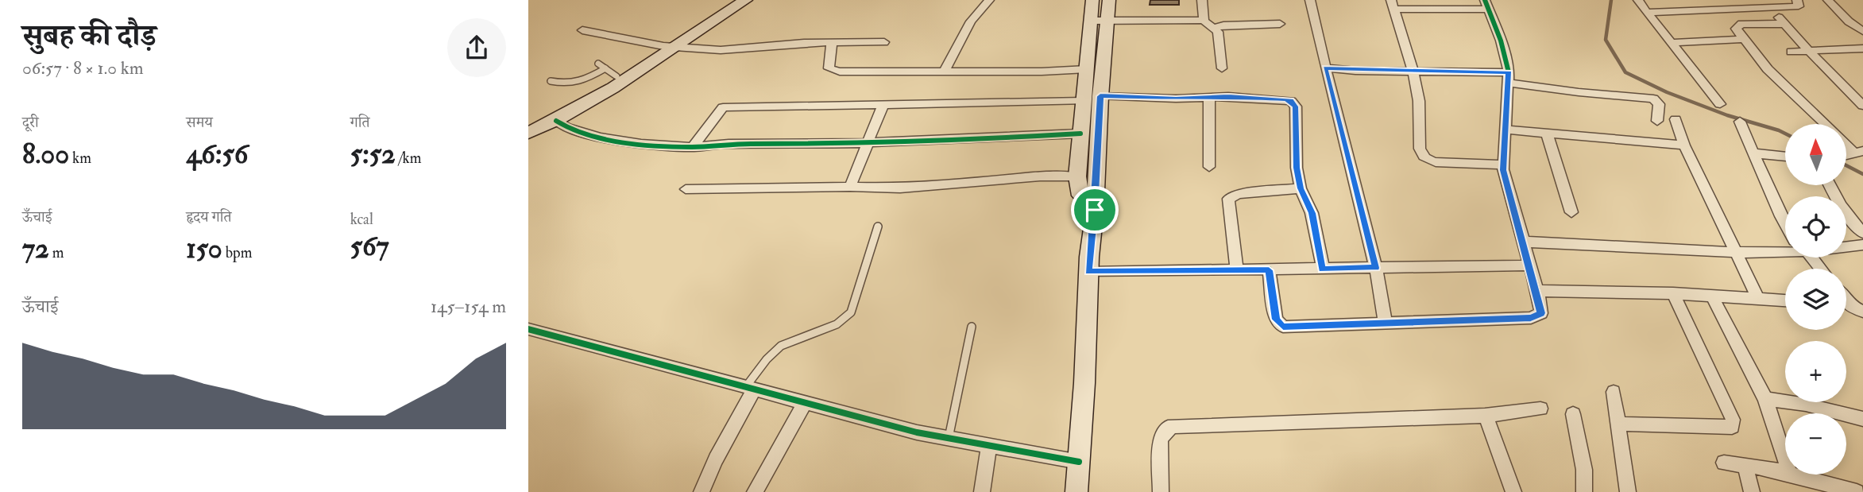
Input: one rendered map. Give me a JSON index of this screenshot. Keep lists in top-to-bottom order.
{
  "north": "top",
  "page": {
    "heading": ["सुबह की दौड़", "06:57 · 8 × 1.0 km"],
    "stats": [
      ["दूरी", "8.00 km"],
      ["समय", "46:56"],
      ["गति", "5:52 /km"],
      ["ऊँचाई", "72 m"],
      ["हृदय गति", "150 bpm"],
      ["kcal", "567"]
    ],
    "map_buttons": ["+", "−"],
    "chart": ["ऊँचाई", "145–154 m"]
  }
}
